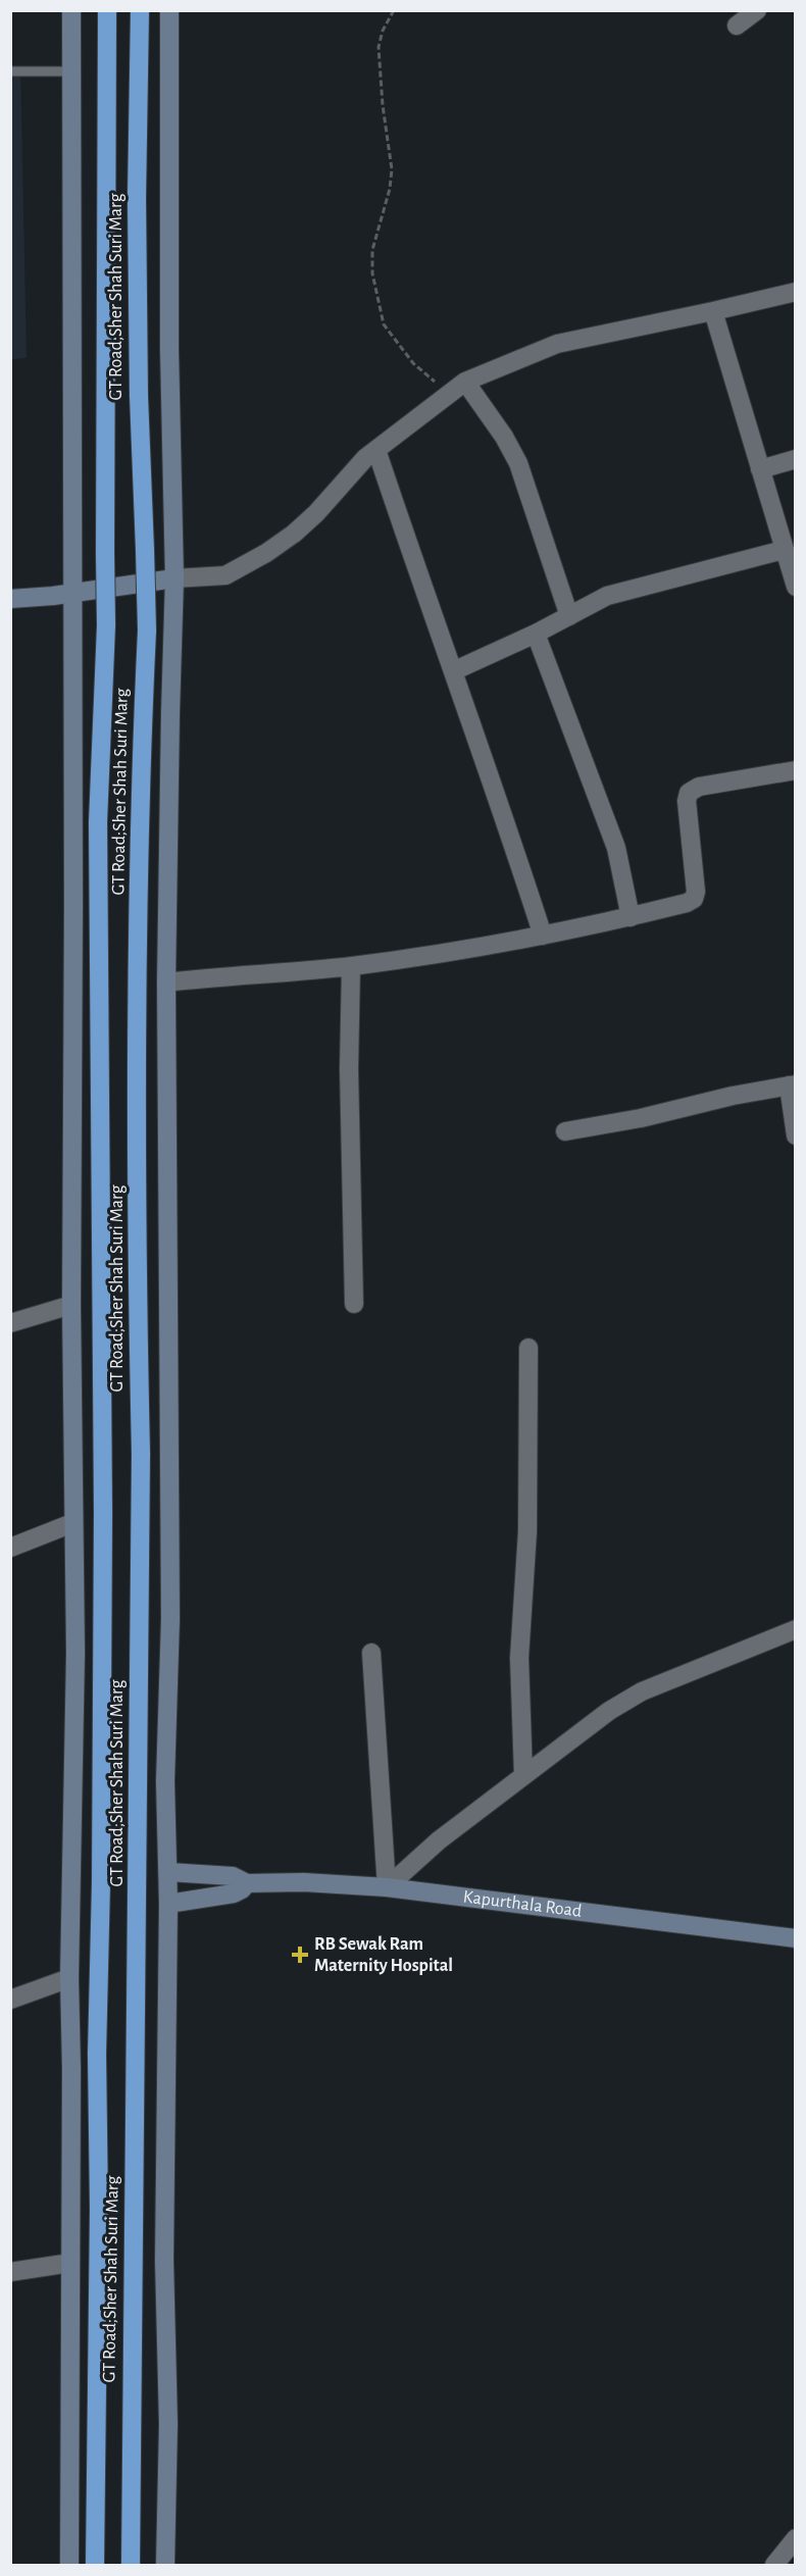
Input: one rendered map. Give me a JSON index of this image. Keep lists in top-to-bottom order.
{
  "streets": {
    "highway": ["GT Road;Sher Shah Suri Marg"],
    "main road": ["Kapurthala Road"]
  },
  "places": {
    "health": ["RB Sewak Ram Maternity Hospital"]
  }
}
